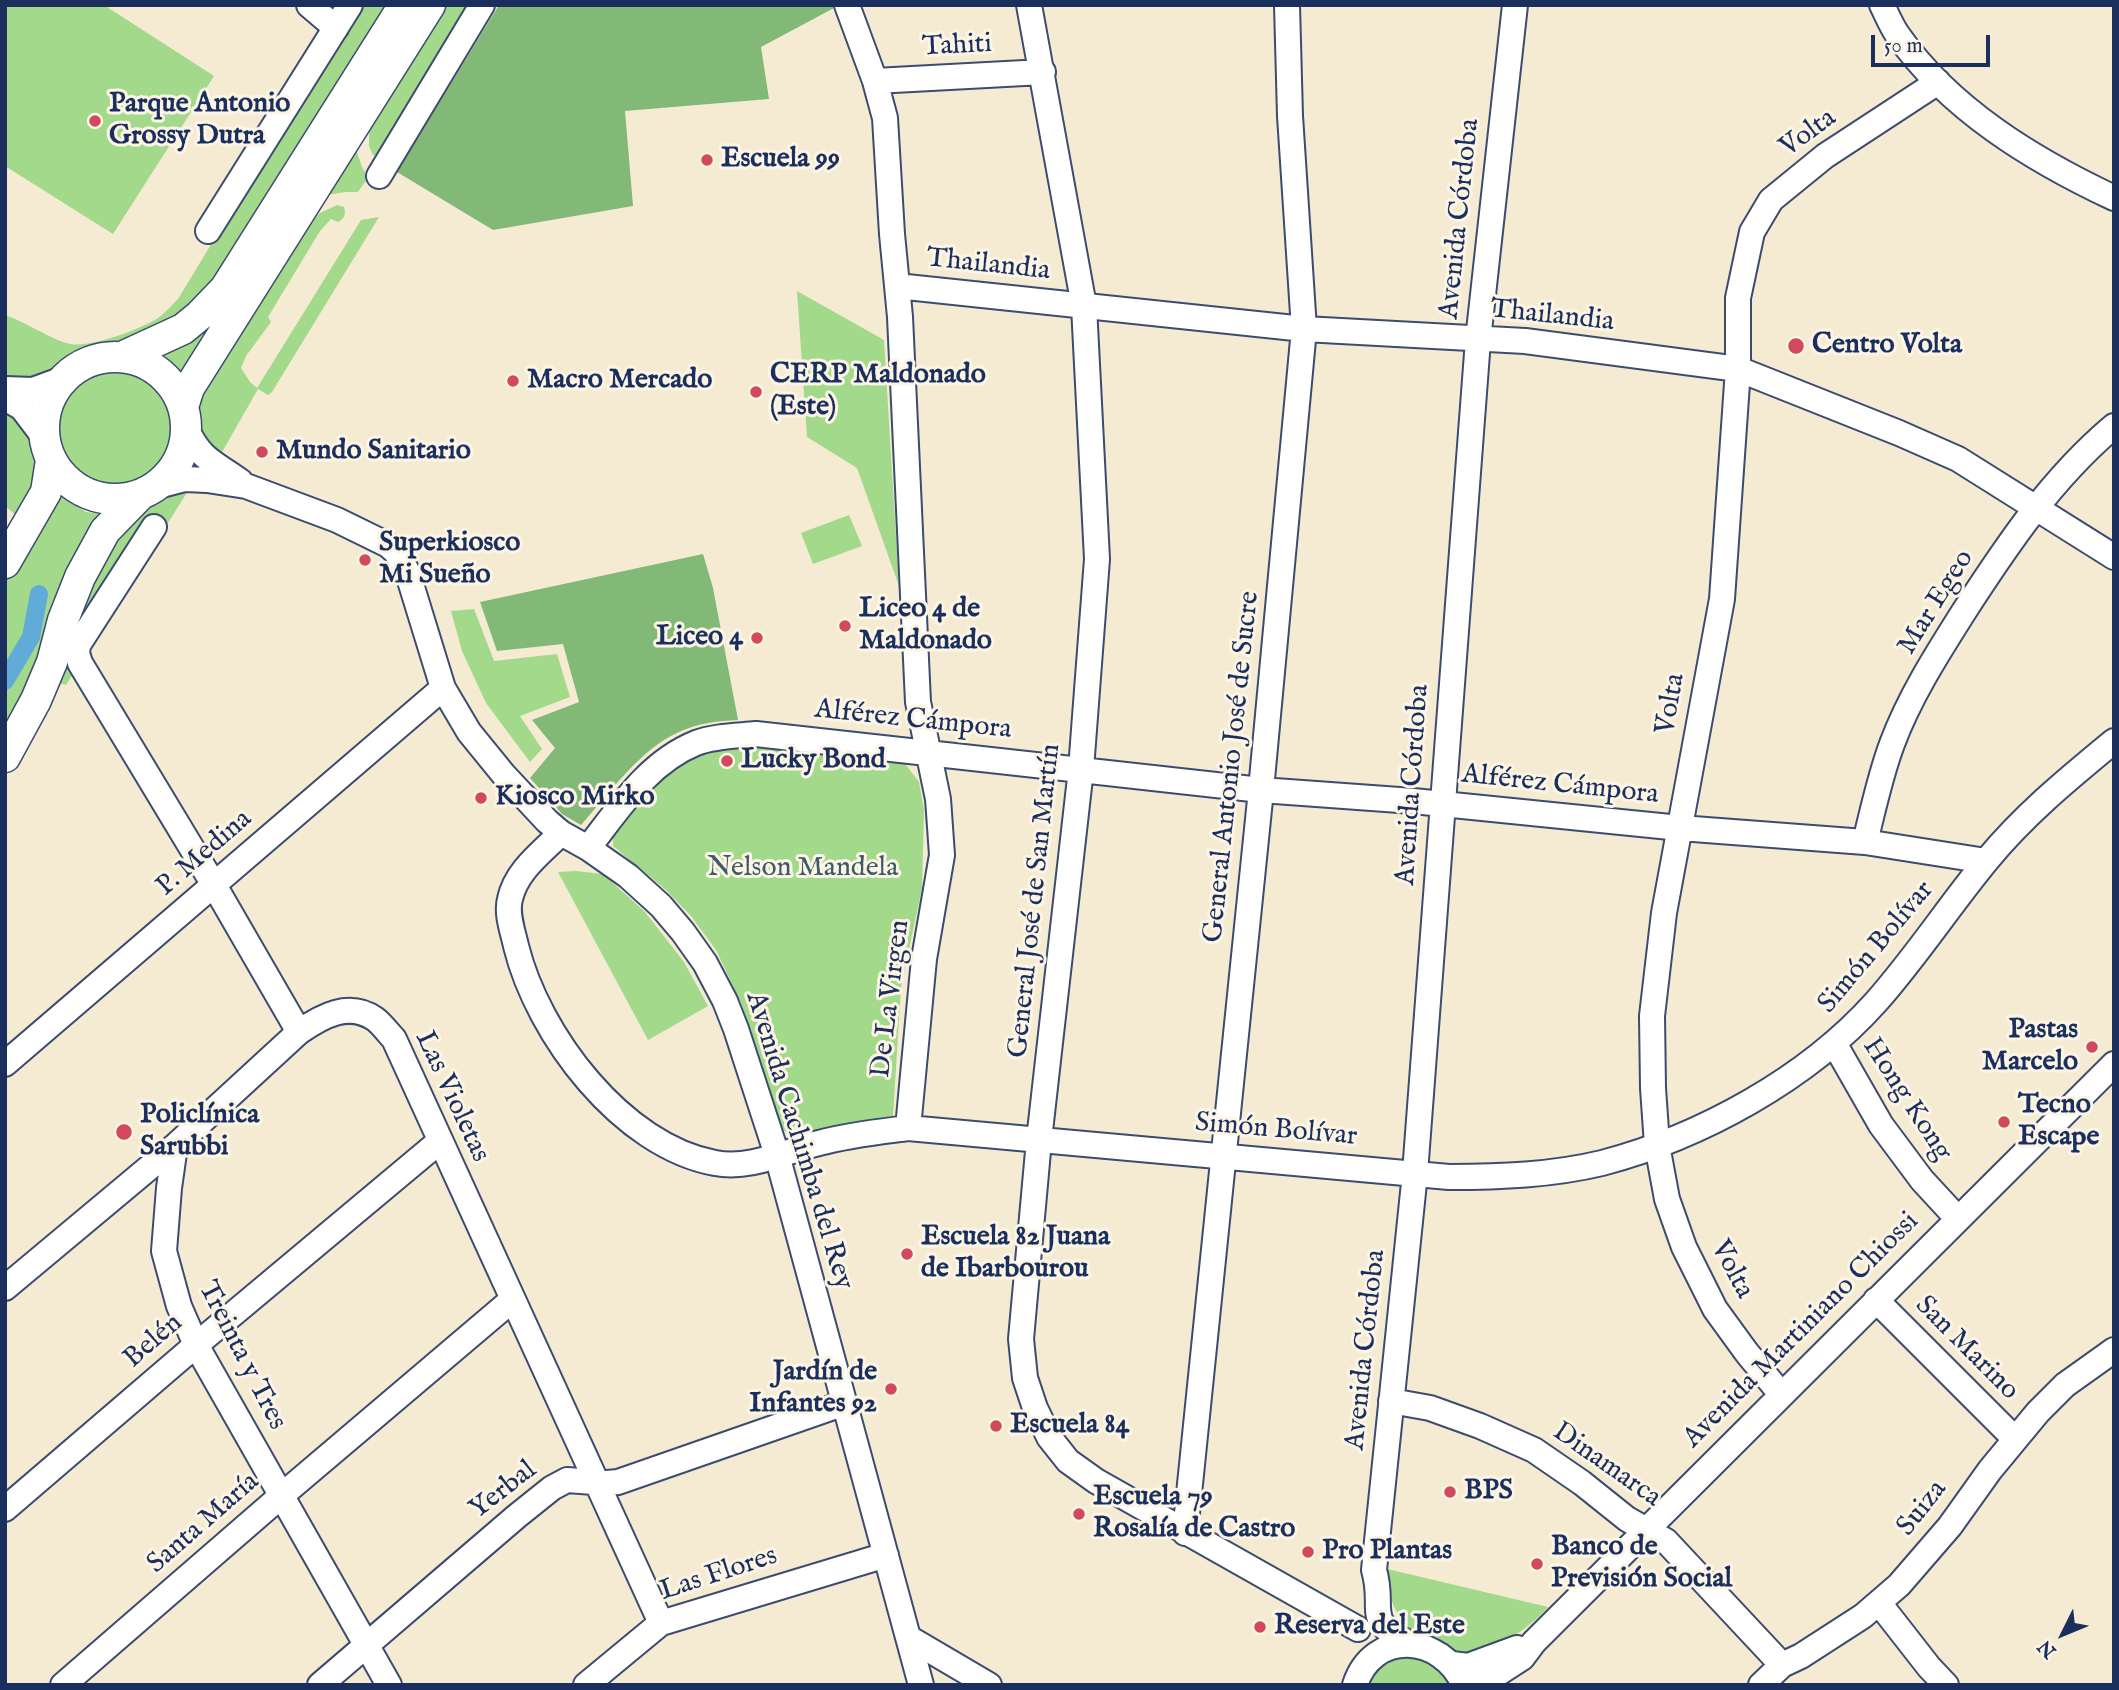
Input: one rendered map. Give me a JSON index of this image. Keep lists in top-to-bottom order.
{
  "streets": {
    "street": [
      "Tahiti",
      "Volta",
      "Avenida Córdoba",
      "Thailandia",
      "Mar Egeo",
      "Alférez Cámpora",
      "General Antonio José de Sucre",
      "P. Medina",
      "General José de San Martín",
      "Simón Bolívar",
      "De La Virgen",
      "Las Violetas",
      "Hong Kong",
      "Avenida Cachimba del Rey",
      "Avenida Martiniano Chiossi",
      "Belén",
      "San Marino",
      "Treinta y Tres",
      "Dinamarca",
      "Yerbal",
      "Suiza",
      "Santa María",
      "Las Flores"
    ]
  },
  "crossings": [
    ["Tahiti", "General José de San Martín"],
    ["Tahiti", "De La Virgen"],
    ["Volta", "Thailandia"],
    ["Volta", "Alférez Cámpora"],
    ["Volta", "Simón Bolívar"],
    ["Volta", "Avenida Martiniano Chiossi"],
    ["Avenida Córdoba", "Thailandia"],
    ["Avenida Córdoba", "Alférez Cámpora"],
    ["Avenida Córdoba", "General José de San Martín"],
    ["Avenida Córdoba", "Simón Bolívar"],
    ["Avenida Córdoba", "Avenida Martiniano Chiossi"],
    ["Avenida Córdoba", "Dinamarca"],
    ["Thailandia", "Mar Egeo"],
    ["Thailandia", "General Antonio José de Sucre"],
    ["Thailandia", "General José de San Martín"],
    ["Thailandia", "De La Virgen"],
    ["Mar Egeo", "Alférez Cámpora"],
    ["Alférez Cámpora", "General Antonio José de Sucre"],
    ["Alférez Cámpora", "General José de San Martín"],
    ["Alférez Cámpora", "Simón Bolívar"],
    ["Alférez Cámpora", "De La Virgen"],
    ["Alférez Cámpora", "Avenida Cachimba del Rey"],
    ["General Antonio José de Sucre", "General José de San Martín"],
    ["General Antonio José de Sucre", "Simón Bolívar"],
    ["P. Medina", "Avenida Cachimba del Rey"],
    ["General José de San Martín", "Simón Bolívar"],
    ["Simón Bolívar", "De La Virgen"],
    ["Simón Bolívar", "Hong Kong"],
    ["Simón Bolívar", "Avenida Cachimba del Rey"],
    ["Las Violetas", "Belén"],
    ["Las Violetas", "Yerbal"],
    ["Las Violetas", "Santa María"],
    ["Las Violetas", "Las Flores"],
    ["Hong Kong", "Avenida Martiniano Chiossi"],
    ["Avenida Cachimba del Rey", "Yerbal"],
    ["Avenida Cachimba del Rey", "Las Flores"],
    ["Avenida Martiniano Chiossi", "San Marino"],
    ["Avenida Martiniano Chiossi", "Dinamarca"],
    ["Belén", "Treinta y Tres"],
    ["San Marino", "Suiza"],
    ["Treinta y Tres", "Yerbal"],
    ["Treinta y Tres", "Santa María"],
    ["Dinamarca", "Suiza"]
  ],
  "parks": ["Nelson Mandela"],
  "places": [
    "Parque Antonio Grossy Dutra",
    "Escuela 99",
    "Centro Volta",
    "Macro Mercado",
    "CERP Maldonado (Este)",
    "Mundo Sanitario",
    "Superkiosco Mi Sueño",
    "Liceo 4 de Maldonado",
    "Liceo 4",
    "Lucky Bond",
    "Kiosco Mirko",
    "Pastas Marcelo",
    "Tecno Escape",
    "Policlínica Sarubbi",
    "Escuela 82 Juana de Ibarbourou",
    "Jardín de Infantes 92",
    "Escuela 84",
    "BPS",
    "Escuela 79 Rosalía de Castro",
    "Pro Plantas",
    "Banco de Previsión Social",
    "Reserva del Este"
  ],
  "scale_bar": "50 m",
  "north": "bottom left"
}
